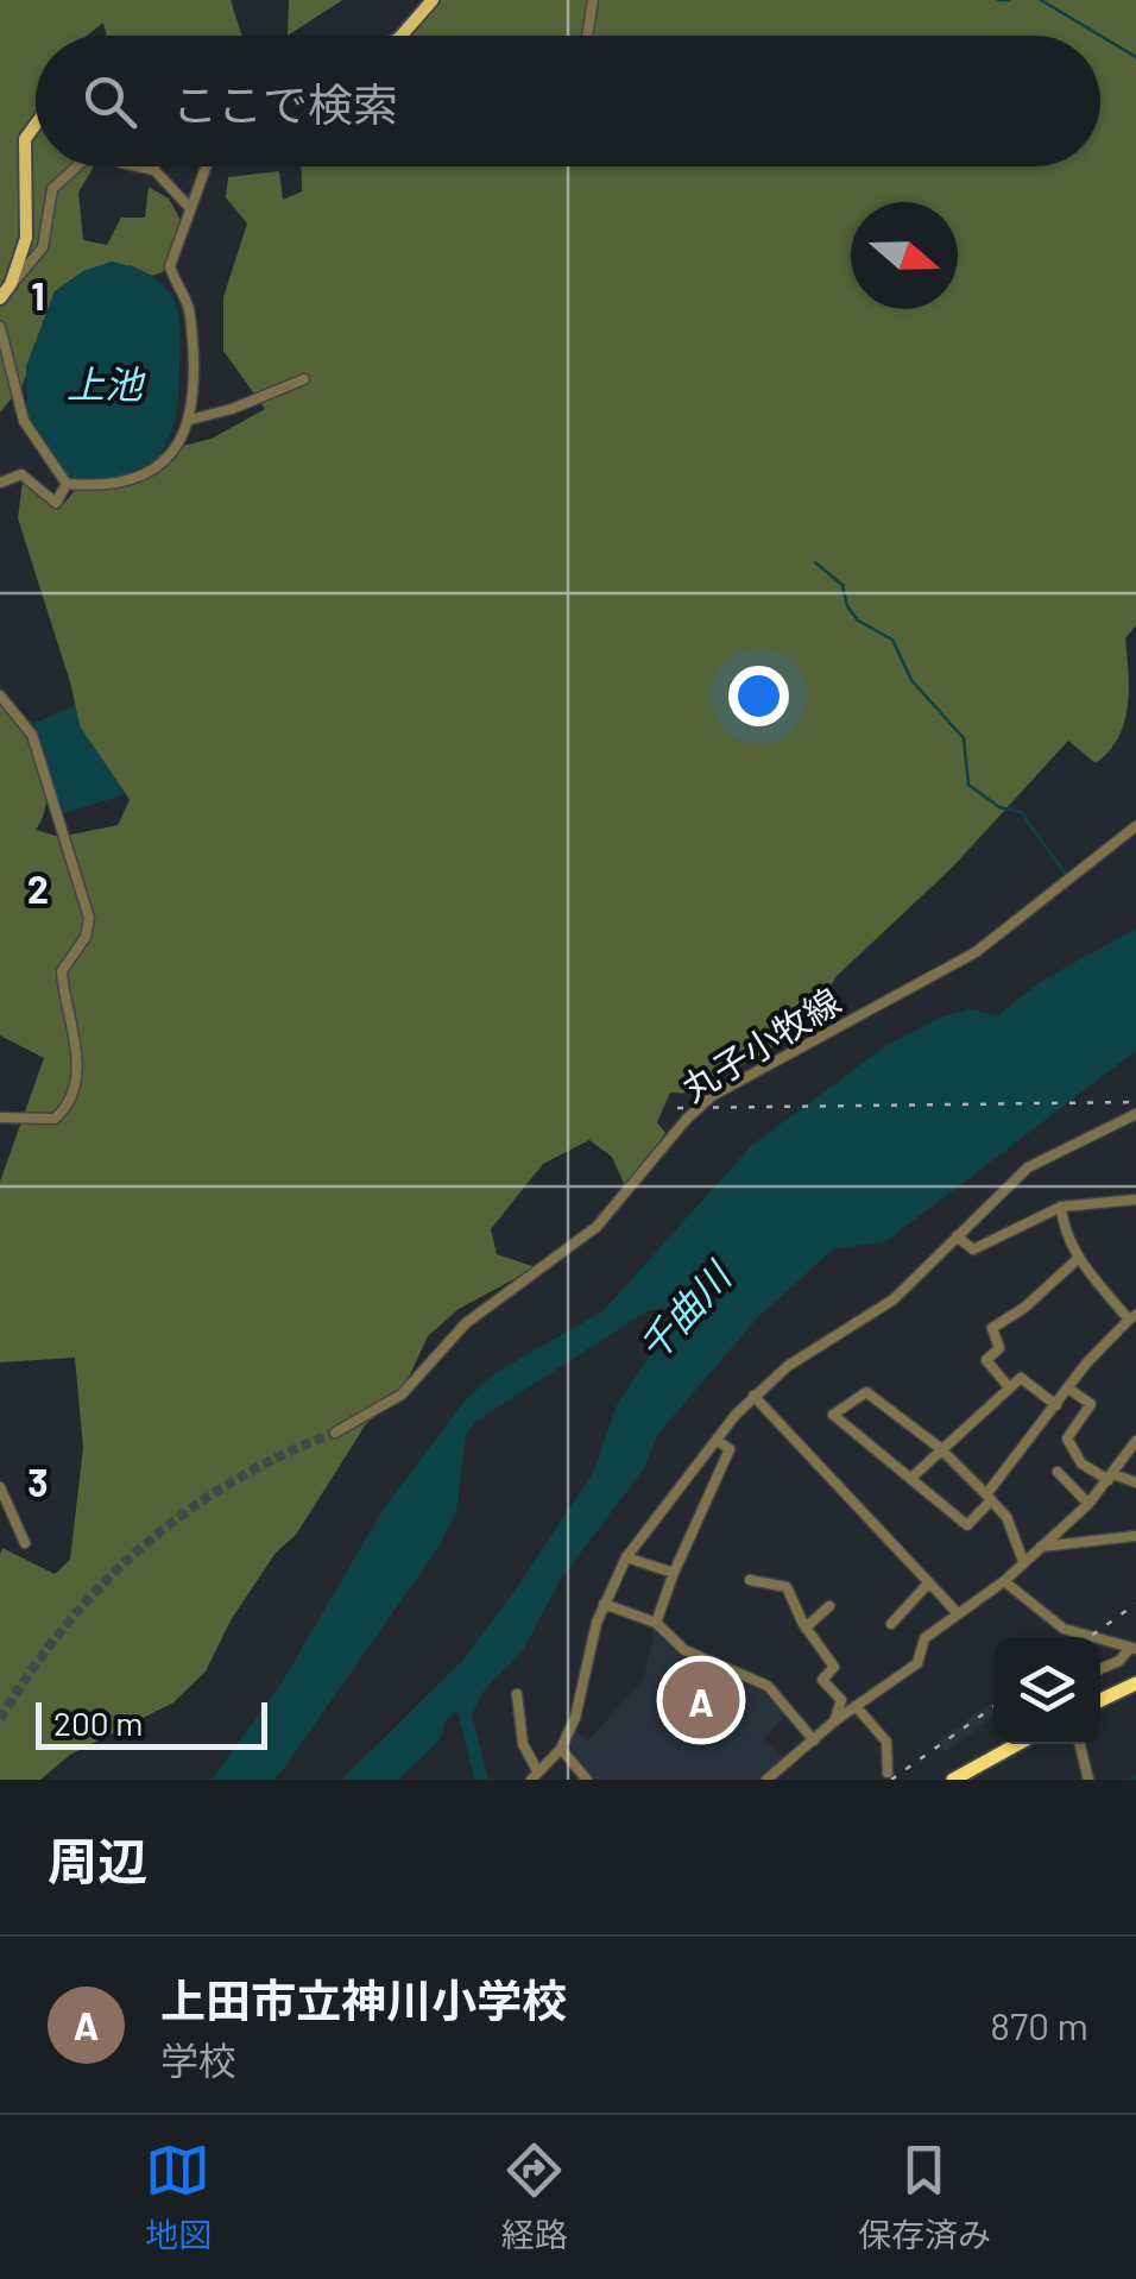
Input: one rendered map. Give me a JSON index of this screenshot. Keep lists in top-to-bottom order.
{
  "streets": {
    "street": ["丸子小牧線"]
  },
  "water": ["上池", "千曲川"],
  "scale_bar": "200 m",
  "north": "right",
  "page": {
    "search": "ここで検索",
    "pins": "A",
    "scale": "200 m",
    "heading": "周辺",
    "list": [
      {
        "mark": "A",
        "name": "上田市立神川小学校",
        "note": "学校",
        "value": "870 m"
      }
    ],
    "nav": ["地図", "経路", "保存済み"]
  },
  "grid": {
    "rows": ["1", "2", "3"]
  }
}
